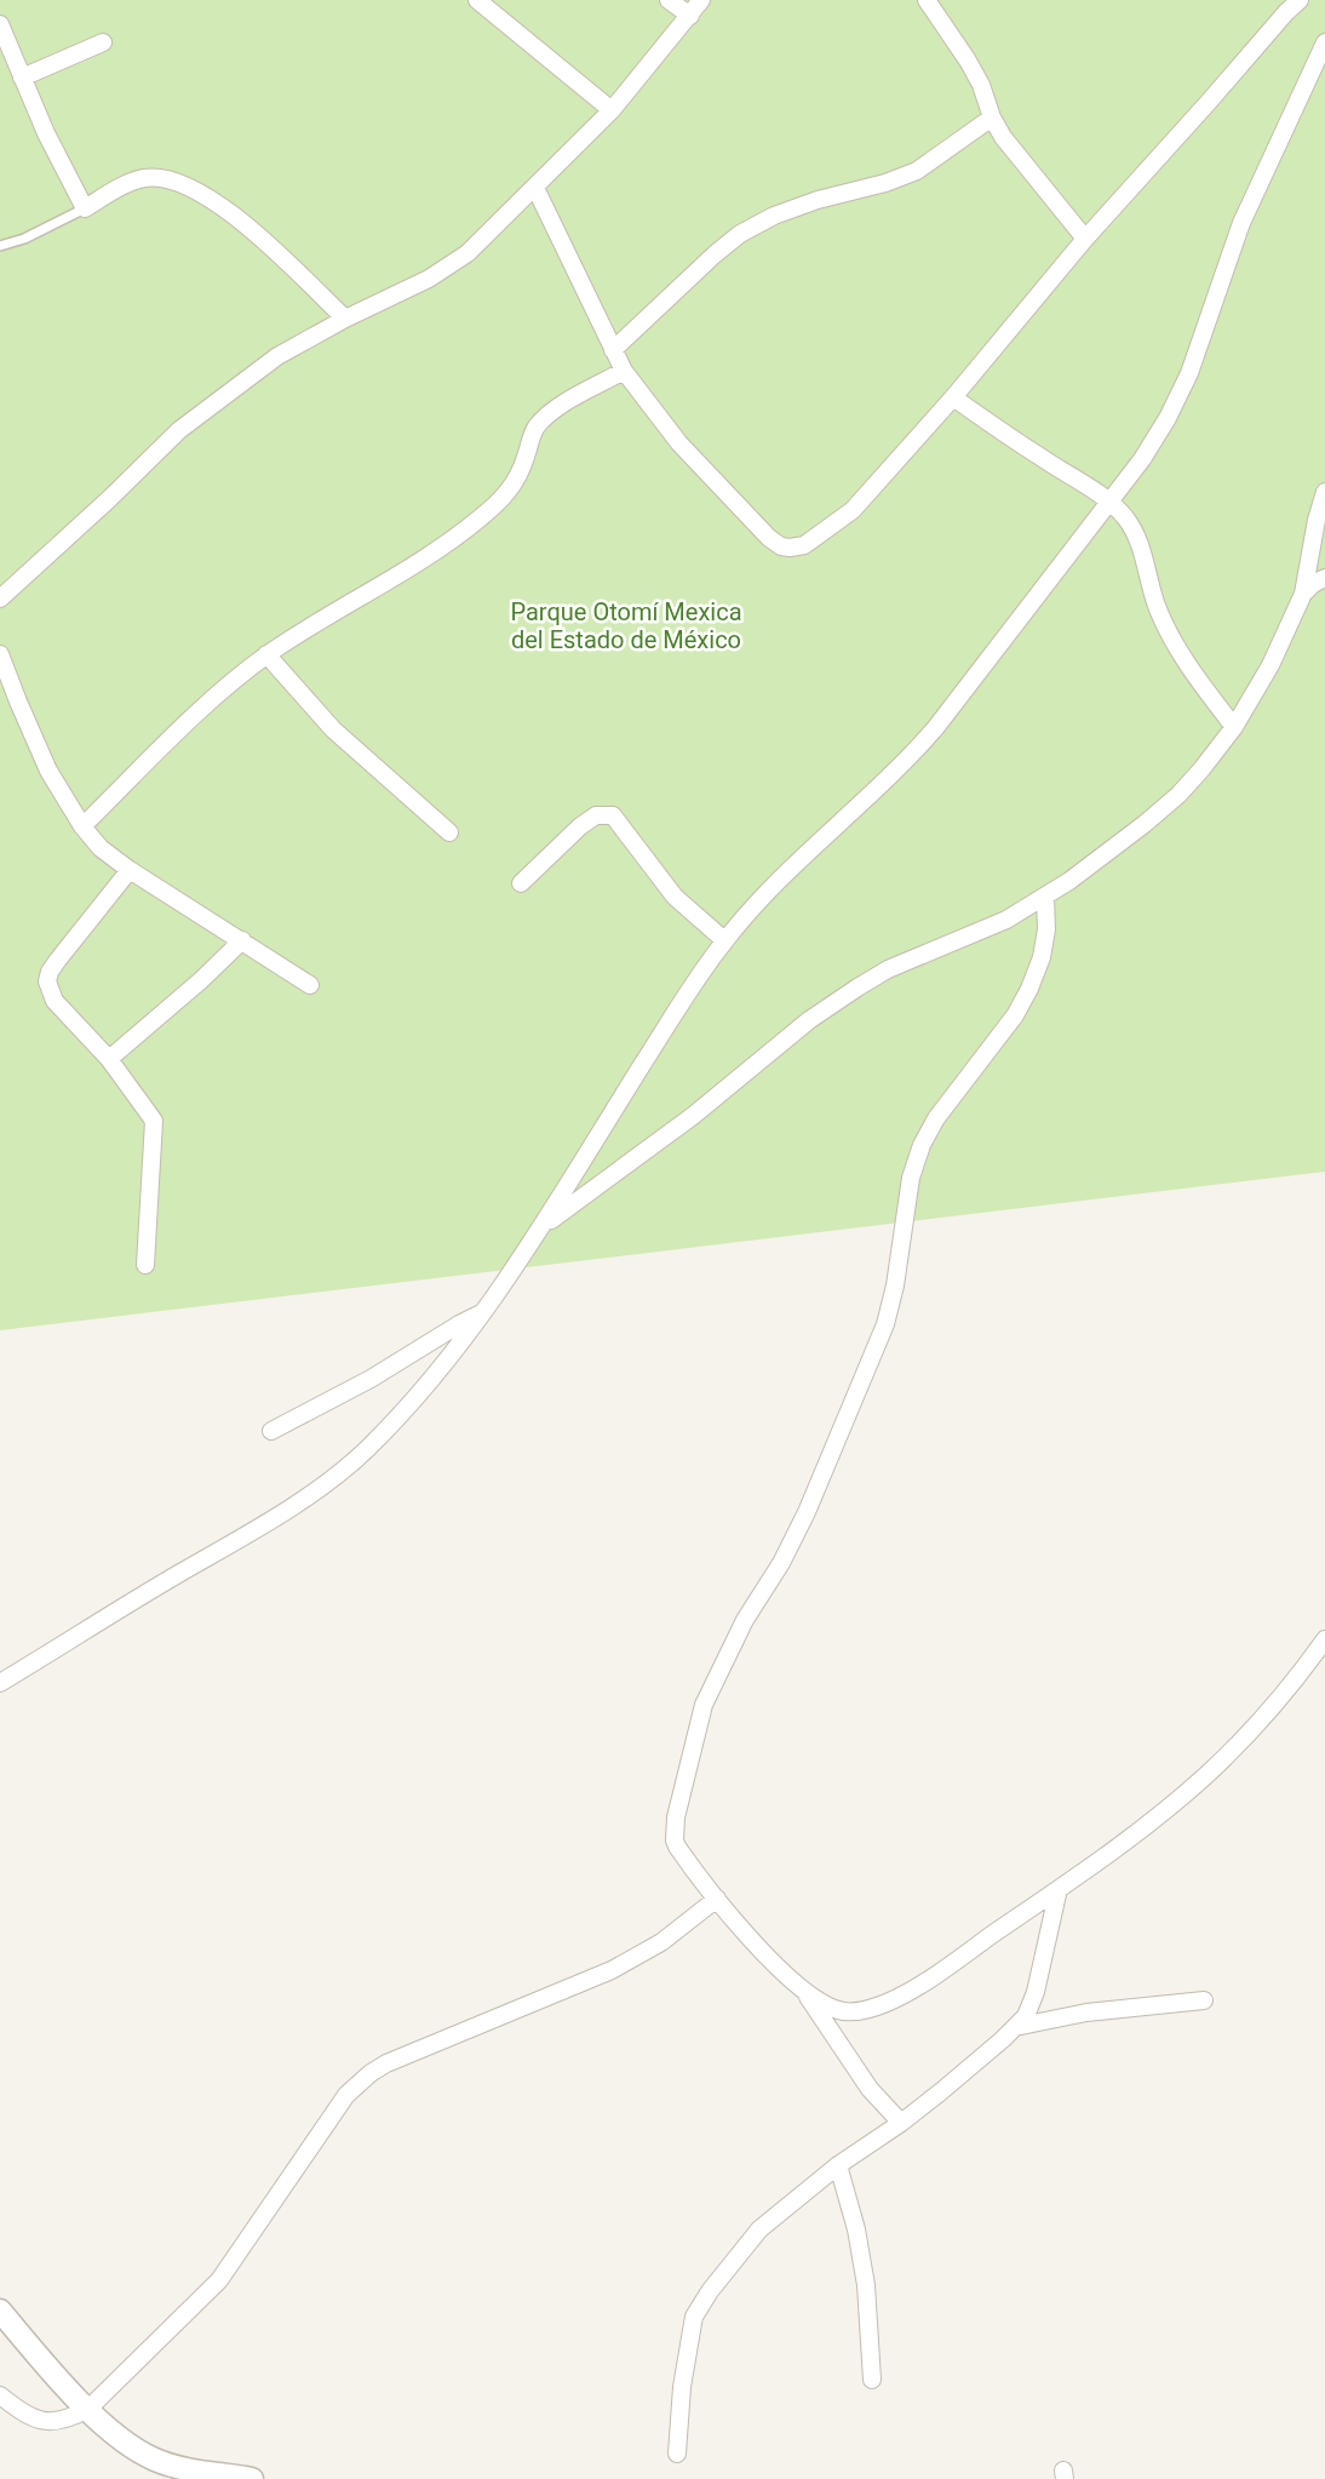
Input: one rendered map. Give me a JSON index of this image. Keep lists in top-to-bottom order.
{
  "parks": ["Parque Otomí Mexica del Estado de México"]
}
